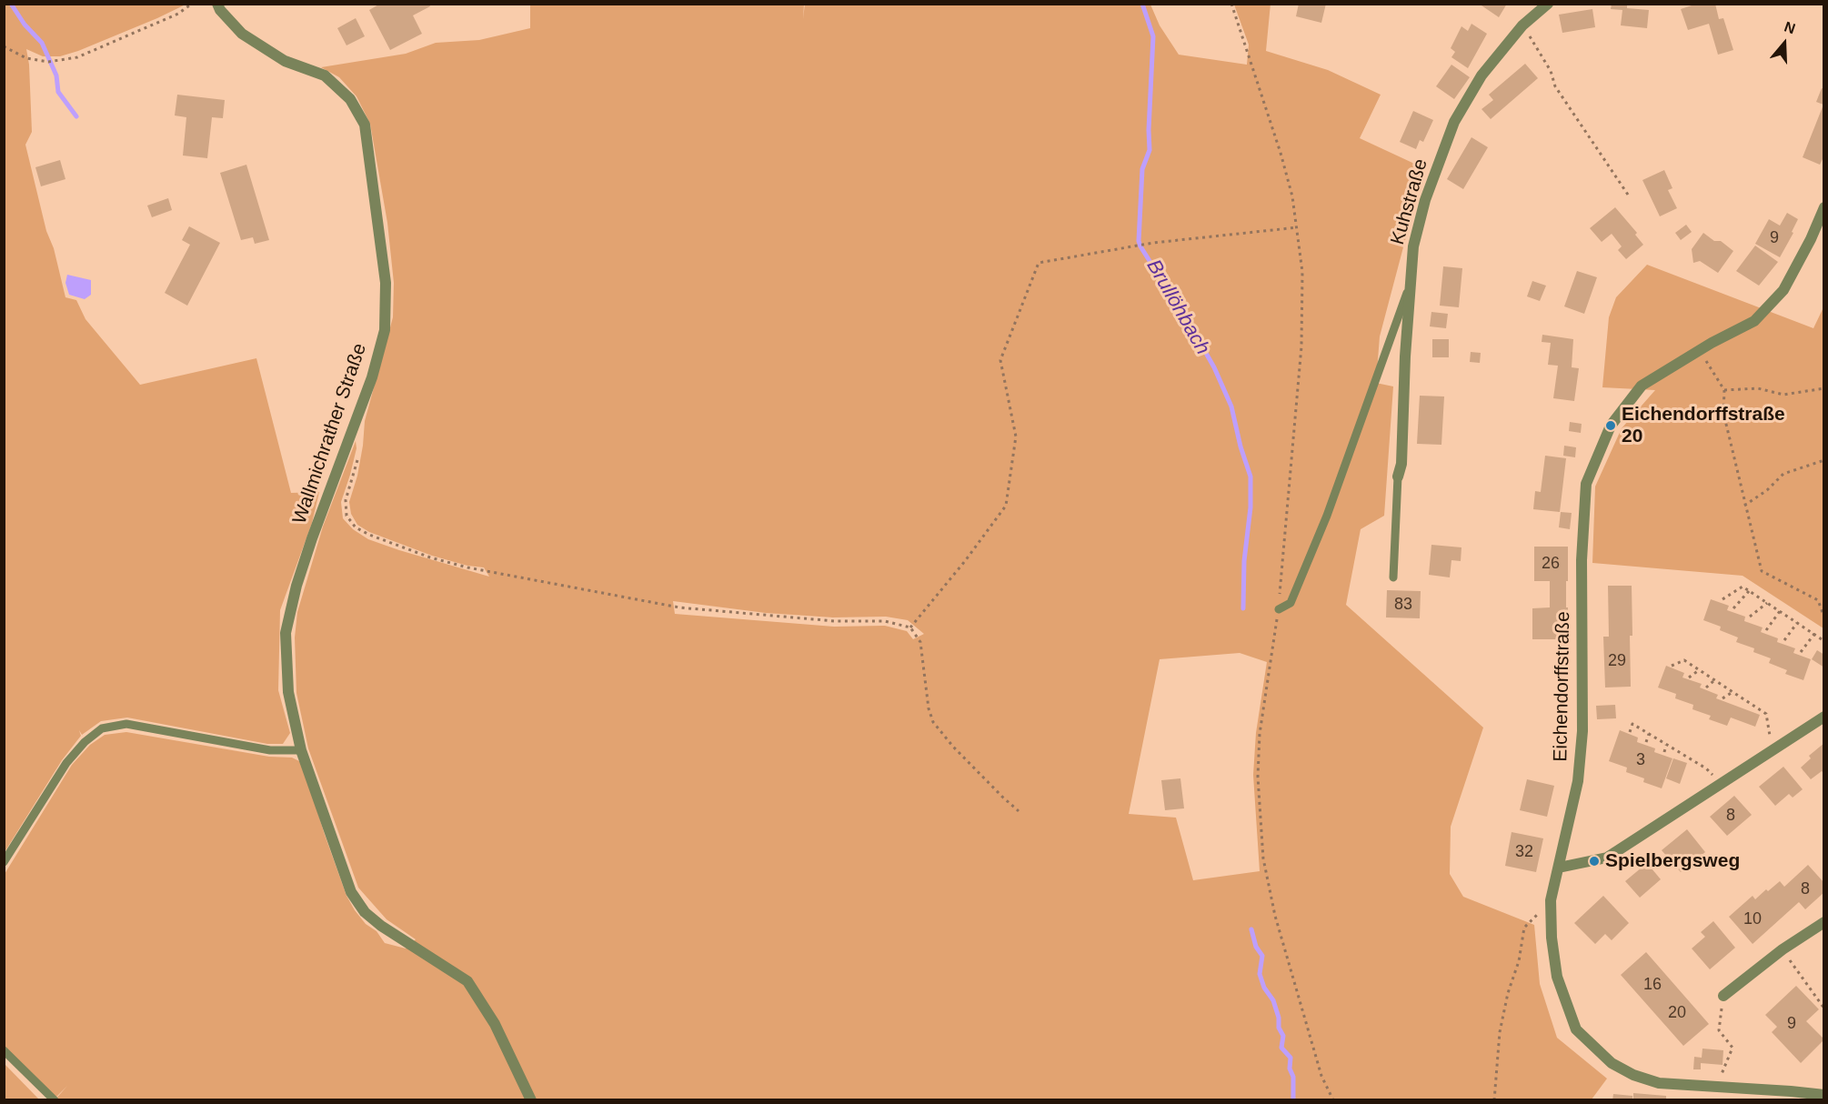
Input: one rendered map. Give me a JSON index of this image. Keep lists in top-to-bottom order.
{
  "streets": {
    "street": ["Kuhstraße", "Wallmichrather Straße", "Eichendorffstraße"]
  },
  "water": ["Brullöhbach"],
  "places": ["Eichendorffstraße 20", "Spielbergsweg"],
  "house_numbers": [
    "9",
    "26",
    "83",
    "29",
    "3",
    "8",
    "32",
    "8",
    "10",
    "16",
    "20",
    "9"
  ],
  "north": "top"
}
